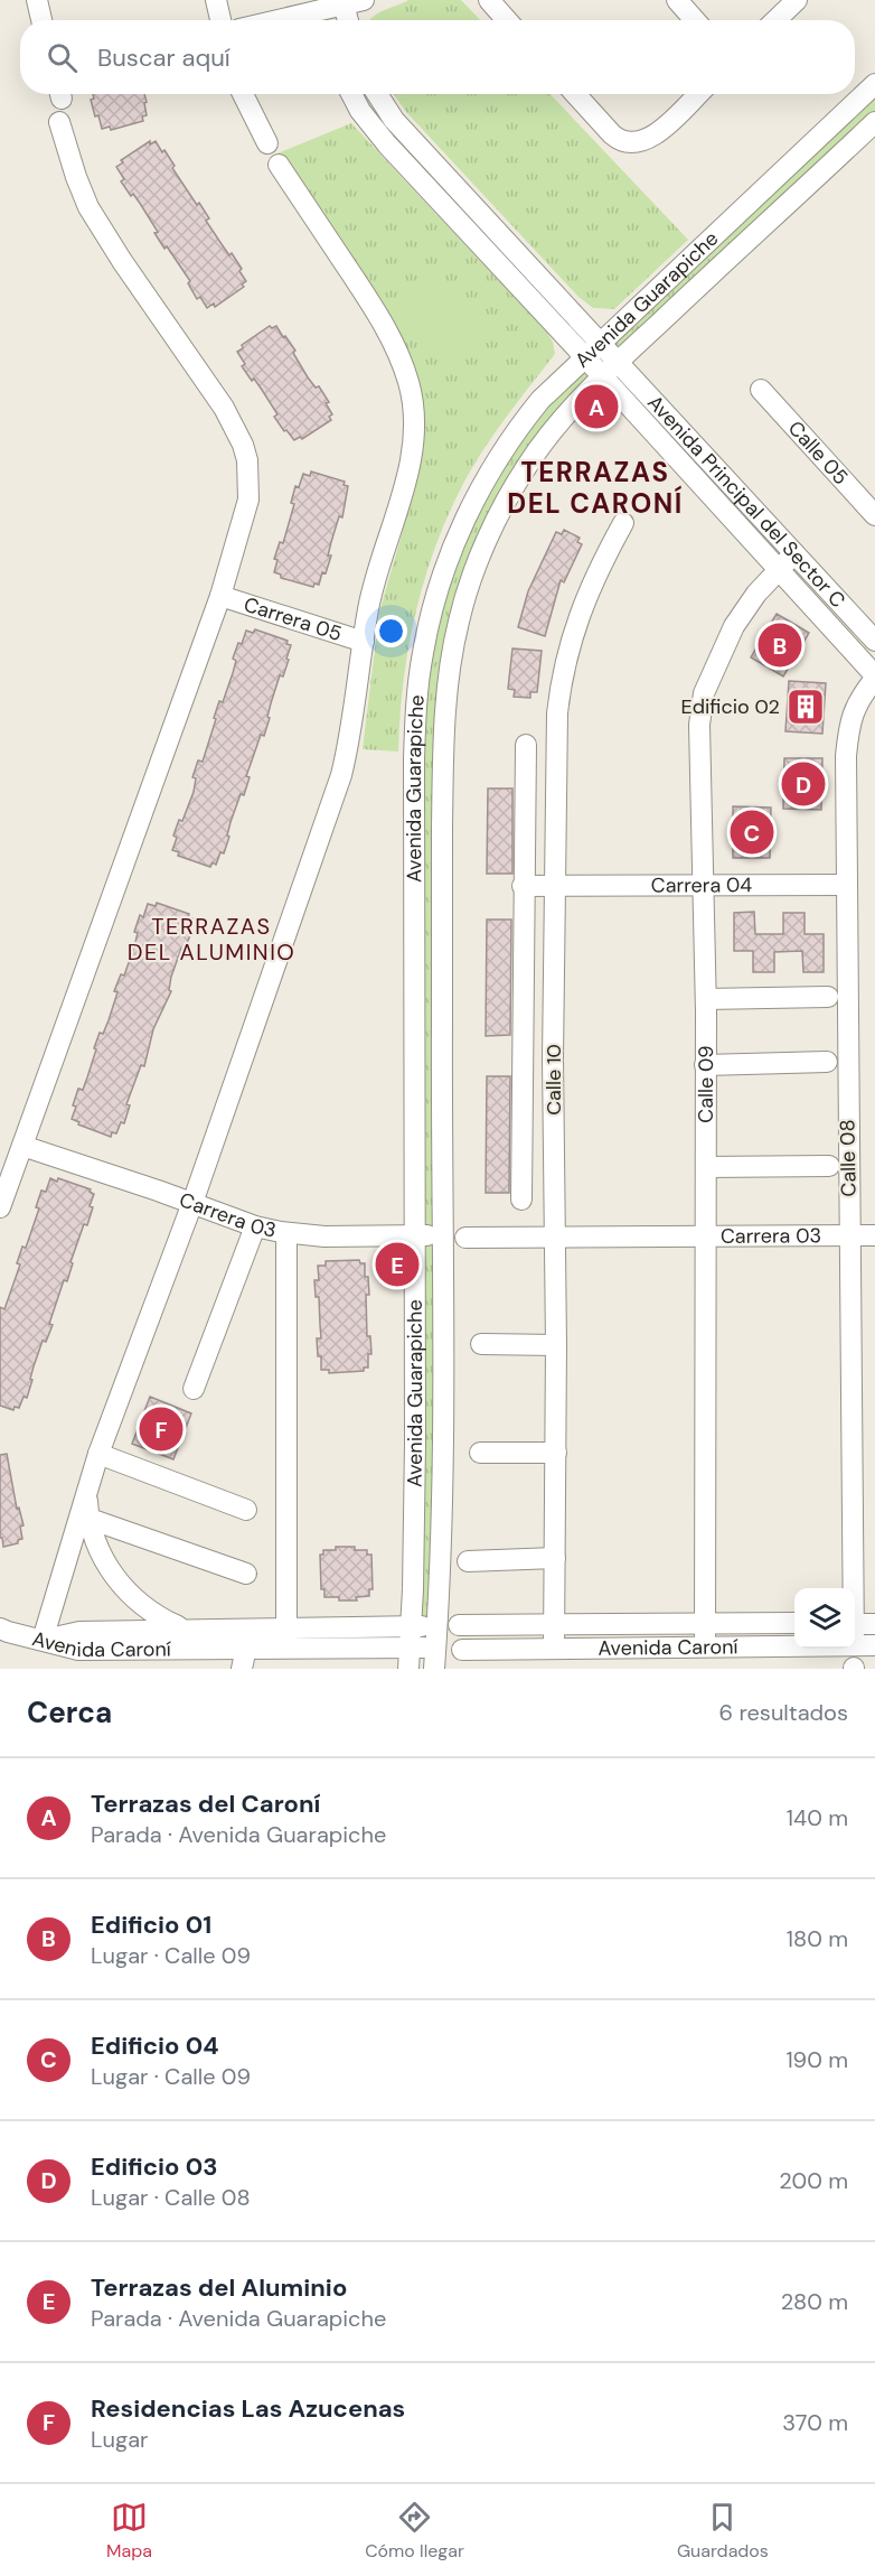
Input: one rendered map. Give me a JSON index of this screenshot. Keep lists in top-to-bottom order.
{
  "streets": {
    "street": [
      "Avenida Guarapiche",
      "Calle 05",
      "Avenida Principal del Sector C",
      "Carrera 05",
      "Carrera 04",
      "Calle 10",
      "Calle 09",
      "Calle 08",
      "Carrera 03",
      "Avenida Caroní"
    ]
  },
  "crossings": [
    ["Avenida Guarapiche", "Avenida Principal del Sector C"],
    ["Avenida Guarapiche", "Carrera 03"],
    ["Avenida Guarapiche", "Avenida Caroní"],
    ["Avenida Principal del Sector C", "Calle 09"],
    ["Avenida Principal del Sector C", "Calle 08"],
    ["Carrera 04", "Calle 10"],
    ["Carrera 04", "Calle 09"],
    ["Carrera 04", "Calle 08"],
    ["Calle 10", "Carrera 03"],
    ["Calle 10", "Avenida Caroní"],
    ["Calle 09", "Carrera 03"],
    ["Calle 09", "Avenida Caroní"],
    ["Calle 08", "Carrera 03"]
  ],
  "districts": ["TERRAZAS DEL CARONÍ", "TERRAZAS DEL ALUMINIO"],
  "places": {
    "building": ["Edificio 02"]
  },
  "page": {
    "search": "Buscar aquí",
    "pins": [
      "A",
      "B",
      "D",
      "C",
      "E",
      "F"
    ],
    "heading": ["Cerca", "6 resultados"],
    "list": [
      {
        "mark": "A",
        "name": "Terrazas del Caroní",
        "note": "Parada · Avenida Guarapiche",
        "value": "140 m"
      },
      {
        "mark": "B",
        "name": "Edificio 01",
        "note": "Lugar · Calle 09",
        "value": "180 m"
      },
      {
        "mark": "C",
        "name": "Edificio 04",
        "note": "Lugar · Calle 09",
        "value": "190 m"
      },
      {
        "mark": "D",
        "name": "Edificio 03",
        "note": "Lugar · Calle 08",
        "value": "200 m"
      },
      {
        "mark": "E",
        "name": "Terrazas del Aluminio",
        "note": "Parada · Avenida Guarapiche",
        "value": "280 m"
      },
      {
        "mark": "F",
        "name": "Residencias Las Azucenas",
        "note": "Lugar",
        "value": "370 m"
      }
    ],
    "nav": ["Mapa", "Cómo llegar", "Guardados"]
  }
}
